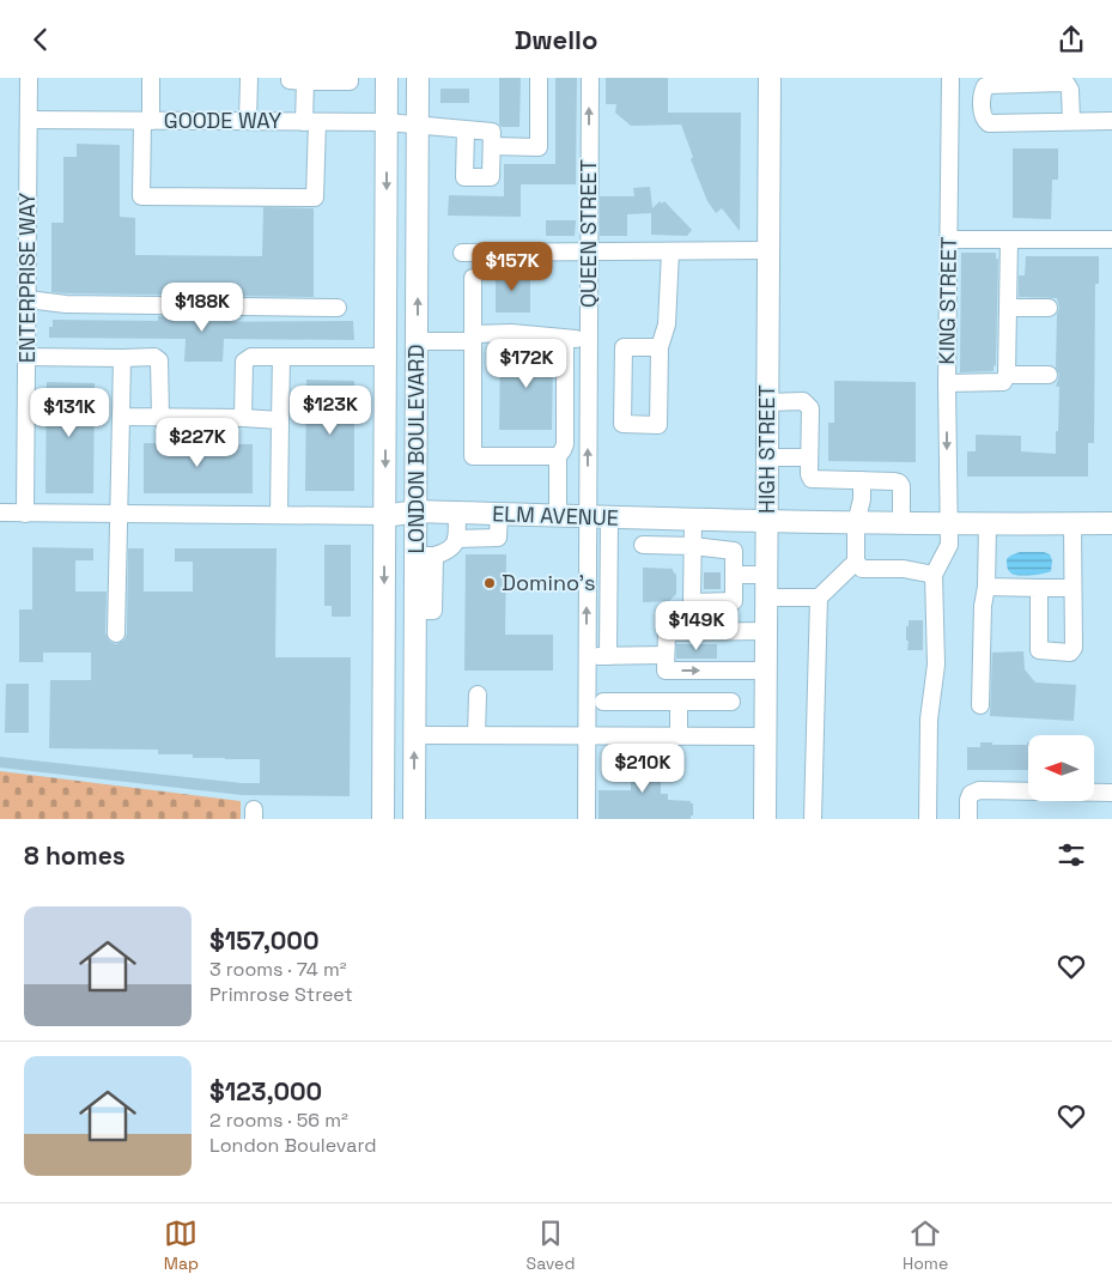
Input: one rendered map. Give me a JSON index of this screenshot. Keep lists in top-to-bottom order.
{
  "streets": {
    "main road": ["LONDON BOULEVARD", "HIGH STREET", "ELM AVENUE"],
    "street": [
      "GOODE WAY",
      "QUEEN STREET",
      "ENTERPRISE WAY",
      "KING STREET"
    ]
  },
  "crossings": [
    ["GOODE WAY", "ENTERPRISE WAY"],
    ["GOODE WAY", "LONDON BOULEVARD"],
    ["QUEEN STREET", "ELM AVENUE"],
    ["ENTERPRISE WAY", "ELM AVENUE"],
    ["KING STREET", "ELM AVENUE"],
    ["LONDON BOULEVARD", "ELM AVENUE"],
    ["HIGH STREET", "ELM AVENUE"]
  ],
  "places": ["Domino's"],
  "north": "left",
  "page": {
    "header": "Dwello",
    "price": [
      "$157K",
      "$188K",
      "$172K",
      "$123K",
      "$131K",
      "$227K",
      "$149K",
      "$210K"
    ],
    "heading": "8 homes",
    "list": [
      {
        "name": "$157,000",
        "note": "3 rooms · 74 m² · Primrose Street"
      },
      {
        "name": "$123,000",
        "note": "2 rooms · 56 m² · London Boulevard"
      }
    ],
    "tabs": ["Map", "Saved", "Home"]
  }
}
